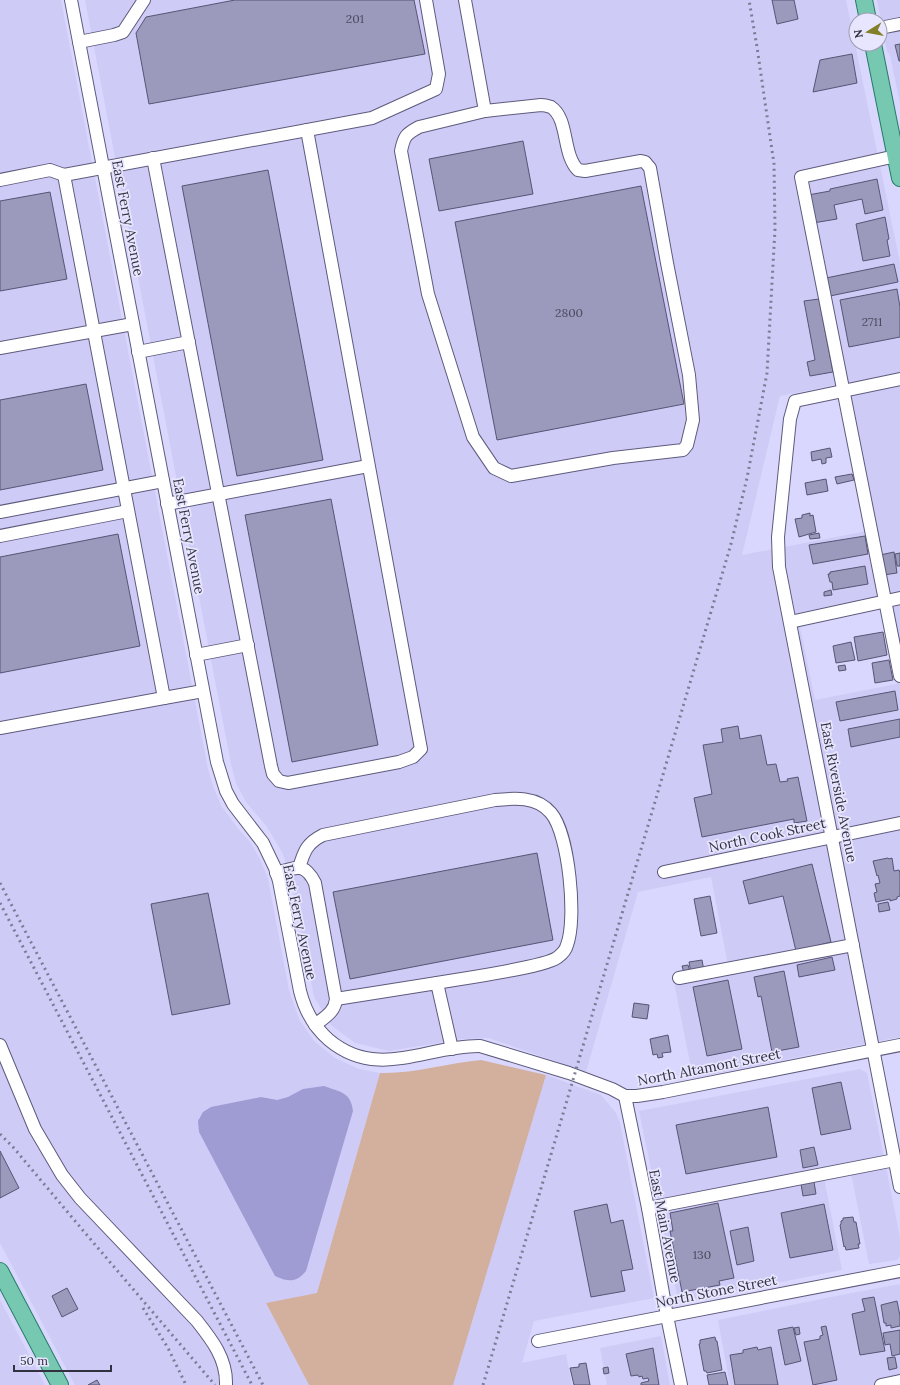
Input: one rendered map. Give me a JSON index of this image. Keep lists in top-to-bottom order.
{
  "streets": {
    "street": [
      "East Ferry Avenue",
      "East Riverside Avenue",
      "North Cook Street",
      "North Altamont Street",
      "East Main Avenue",
      "North Stone Street"
    ]
  },
  "crossings": [
    ["East Ferry Avenue", "North Altamont Street"],
    ["East Riverside Avenue", "North Cook Street"],
    ["East Riverside Avenue", "North Altamont Street"],
    ["North Altamont Street", "East Main Avenue"],
    ["East Main Avenue", "North Stone Street"]
  ],
  "house_numbers": [
    "201",
    "2800",
    "2711",
    "130"
  ],
  "scale_bar": "50 m",
  "north": "left"
}
